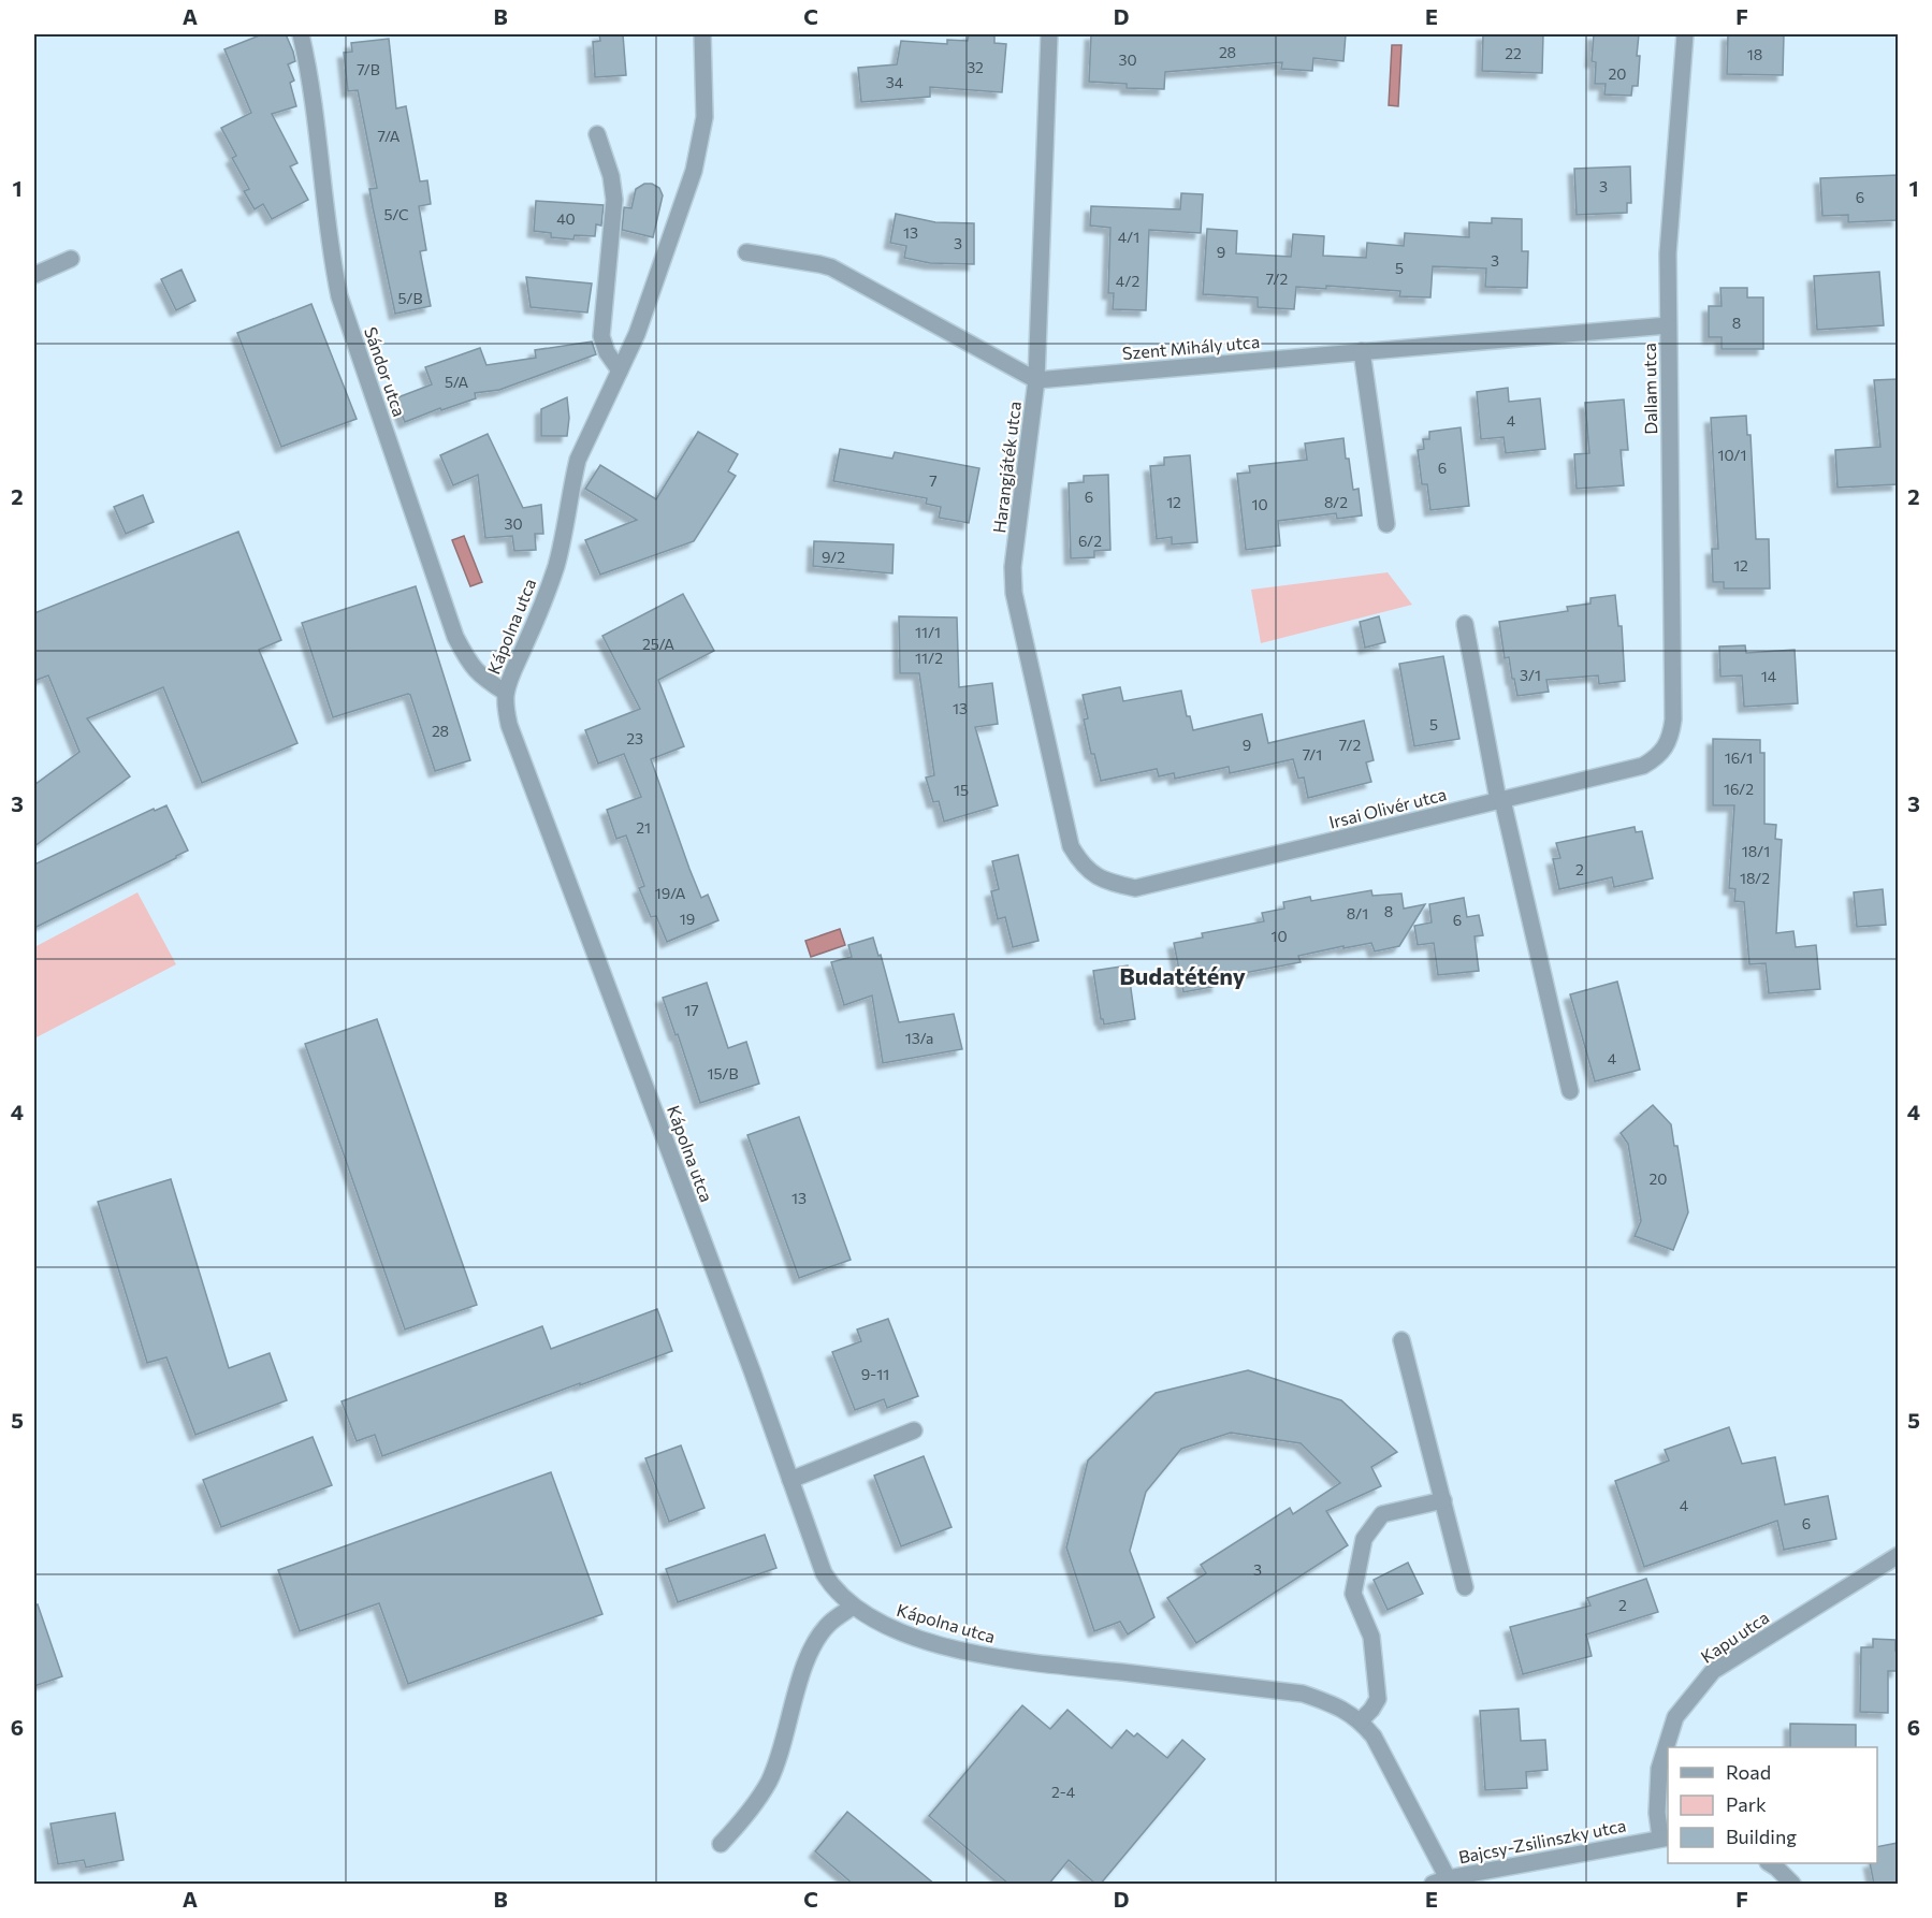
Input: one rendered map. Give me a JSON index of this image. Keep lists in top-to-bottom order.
{
  "streets": {
    "street": [
      "Szent Mihály utca",
      "Sándor utca",
      "Dallam utca",
      "Harangjáték utca",
      "Kápolna utca",
      "Irsai Olivér utca",
      "Kapu utca",
      "Bajcsy-Zsilinszky utca"
    ]
  },
  "crossings": [
    ["Szent Mihály utca", "Dallam utca"],
    ["Szent Mihály utca", "Harangjáték utca"],
    ["Sándor utca", "Kápolna utca"],
    ["Dallam utca", "Irsai Olivér utca"],
    ["Harangjáték utca", "Irsai Olivér utca"],
    ["Kápolna utca", "Bajcsy-Zsilinszky utca"],
    ["Kapu utca", "Bajcsy-Zsilinszky utca"]
  ],
  "districts": ["Budatétény"],
  "house_numbers": [
    "28",
    "22",
    "18",
    "30",
    "32",
    "7/B",
    "20",
    "34",
    "7/A",
    "3",
    "6",
    "5/C",
    "40",
    "13",
    "4/1",
    "3",
    "9",
    "3",
    "5",
    "7/2",
    "4/2",
    "5/B",
    "8",
    "5/A",
    "4",
    "10/1",
    "6",
    "7",
    "6",
    "12",
    "8/2",
    "10",
    "30",
    "6/2",
    "9/2",
    "12",
    "11/1",
    "25/A",
    "11/2",
    "3/1",
    "14",
    "13",
    "5",
    "28",
    "23",
    "9",
    "7/2",
    "7/1",
    "16/1",
    "16/2",
    "15",
    "21",
    "18/1",
    "2",
    "18/2",
    "19/A",
    "8",
    "8/1",
    "19",
    "6",
    "10",
    "17",
    "13/a",
    "4",
    "15/B",
    "20",
    "13",
    "9-11",
    "4",
    "6",
    "3",
    "2",
    "2-4"
  ],
  "legend": ["Road", "Park", "Building"],
  "grid": {
    "columns": [
      "A",
      "B",
      "C",
      "D",
      "E",
      "F"
    ],
    "rows": [
      "1",
      "2",
      "3",
      "4",
      "5",
      "6"
    ]
  }
}
